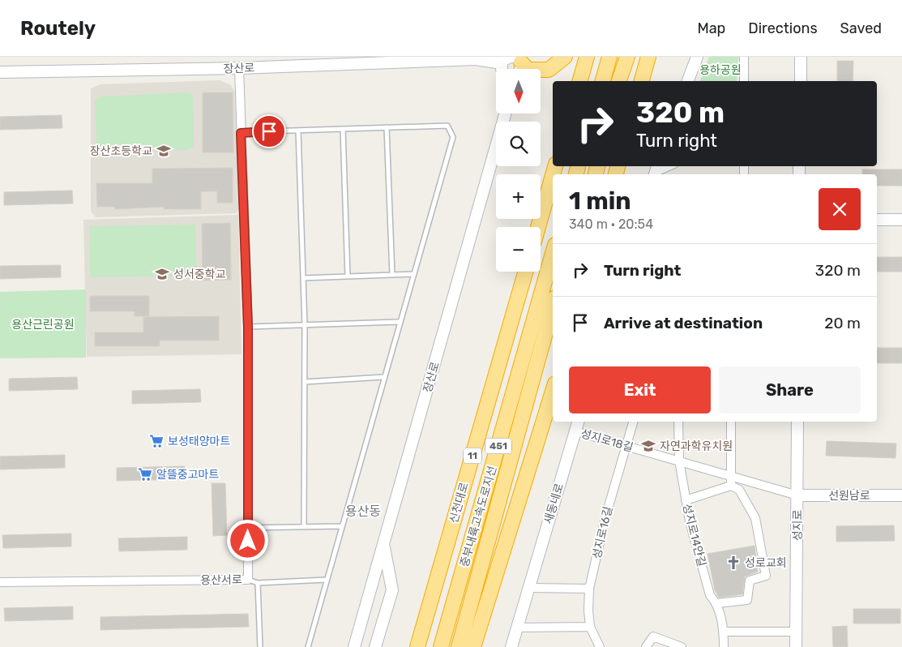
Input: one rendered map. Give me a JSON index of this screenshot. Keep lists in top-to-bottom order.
{
  "streets": {
    "highway": [
      "451",
      "11",
      "신천대로",
      "중부내륙고속도로지선"
    ],
    "street": [
      "장산로",
      "성지로18길",
      "선원남로",
      "새동네로",
      "성지로",
      "성지로16길",
      "성지로14안길",
      "용산서로"
    ]
  },
  "crossings": [
    ["장산로", "용산서로"],
    ["성지로18길", "선원남로"],
    ["성지로18길", "새동네로"],
    ["성지로18길", "성지로"],
    ["성지로18길", "성지로16길"],
    ["성지로18길", "성지로14안길"],
    ["선원남로", "성지로"]
  ],
  "districts": ["용산동"],
  "parks": ["용하공원", "용산근린공원"],
  "places": {
    "school or university": ["장산초등학교", "성서중학교", "자연과학유치원"],
    "supermarket": ["보성태양마트", "알뜰중고마트"],
    "church": ["성로교회"]
  },
  "north": "bottom",
  "page": {
    "header": "Routely",
    "nav": ["Map", "Directions", "Saved"],
    "map_buttons": ["+", "−"],
    "turn": ["320 m", "Turn right"],
    "heading": ["1 min", "340 m · 20:54"],
    "list": [
      {
        "name": "Turn right",
        "value": "320 m"
      },
      {
        "name": "Arrive at destination",
        "value": "20 m"
      }
    ],
    "buttons": ["Exit", "Share"]
  }
}
